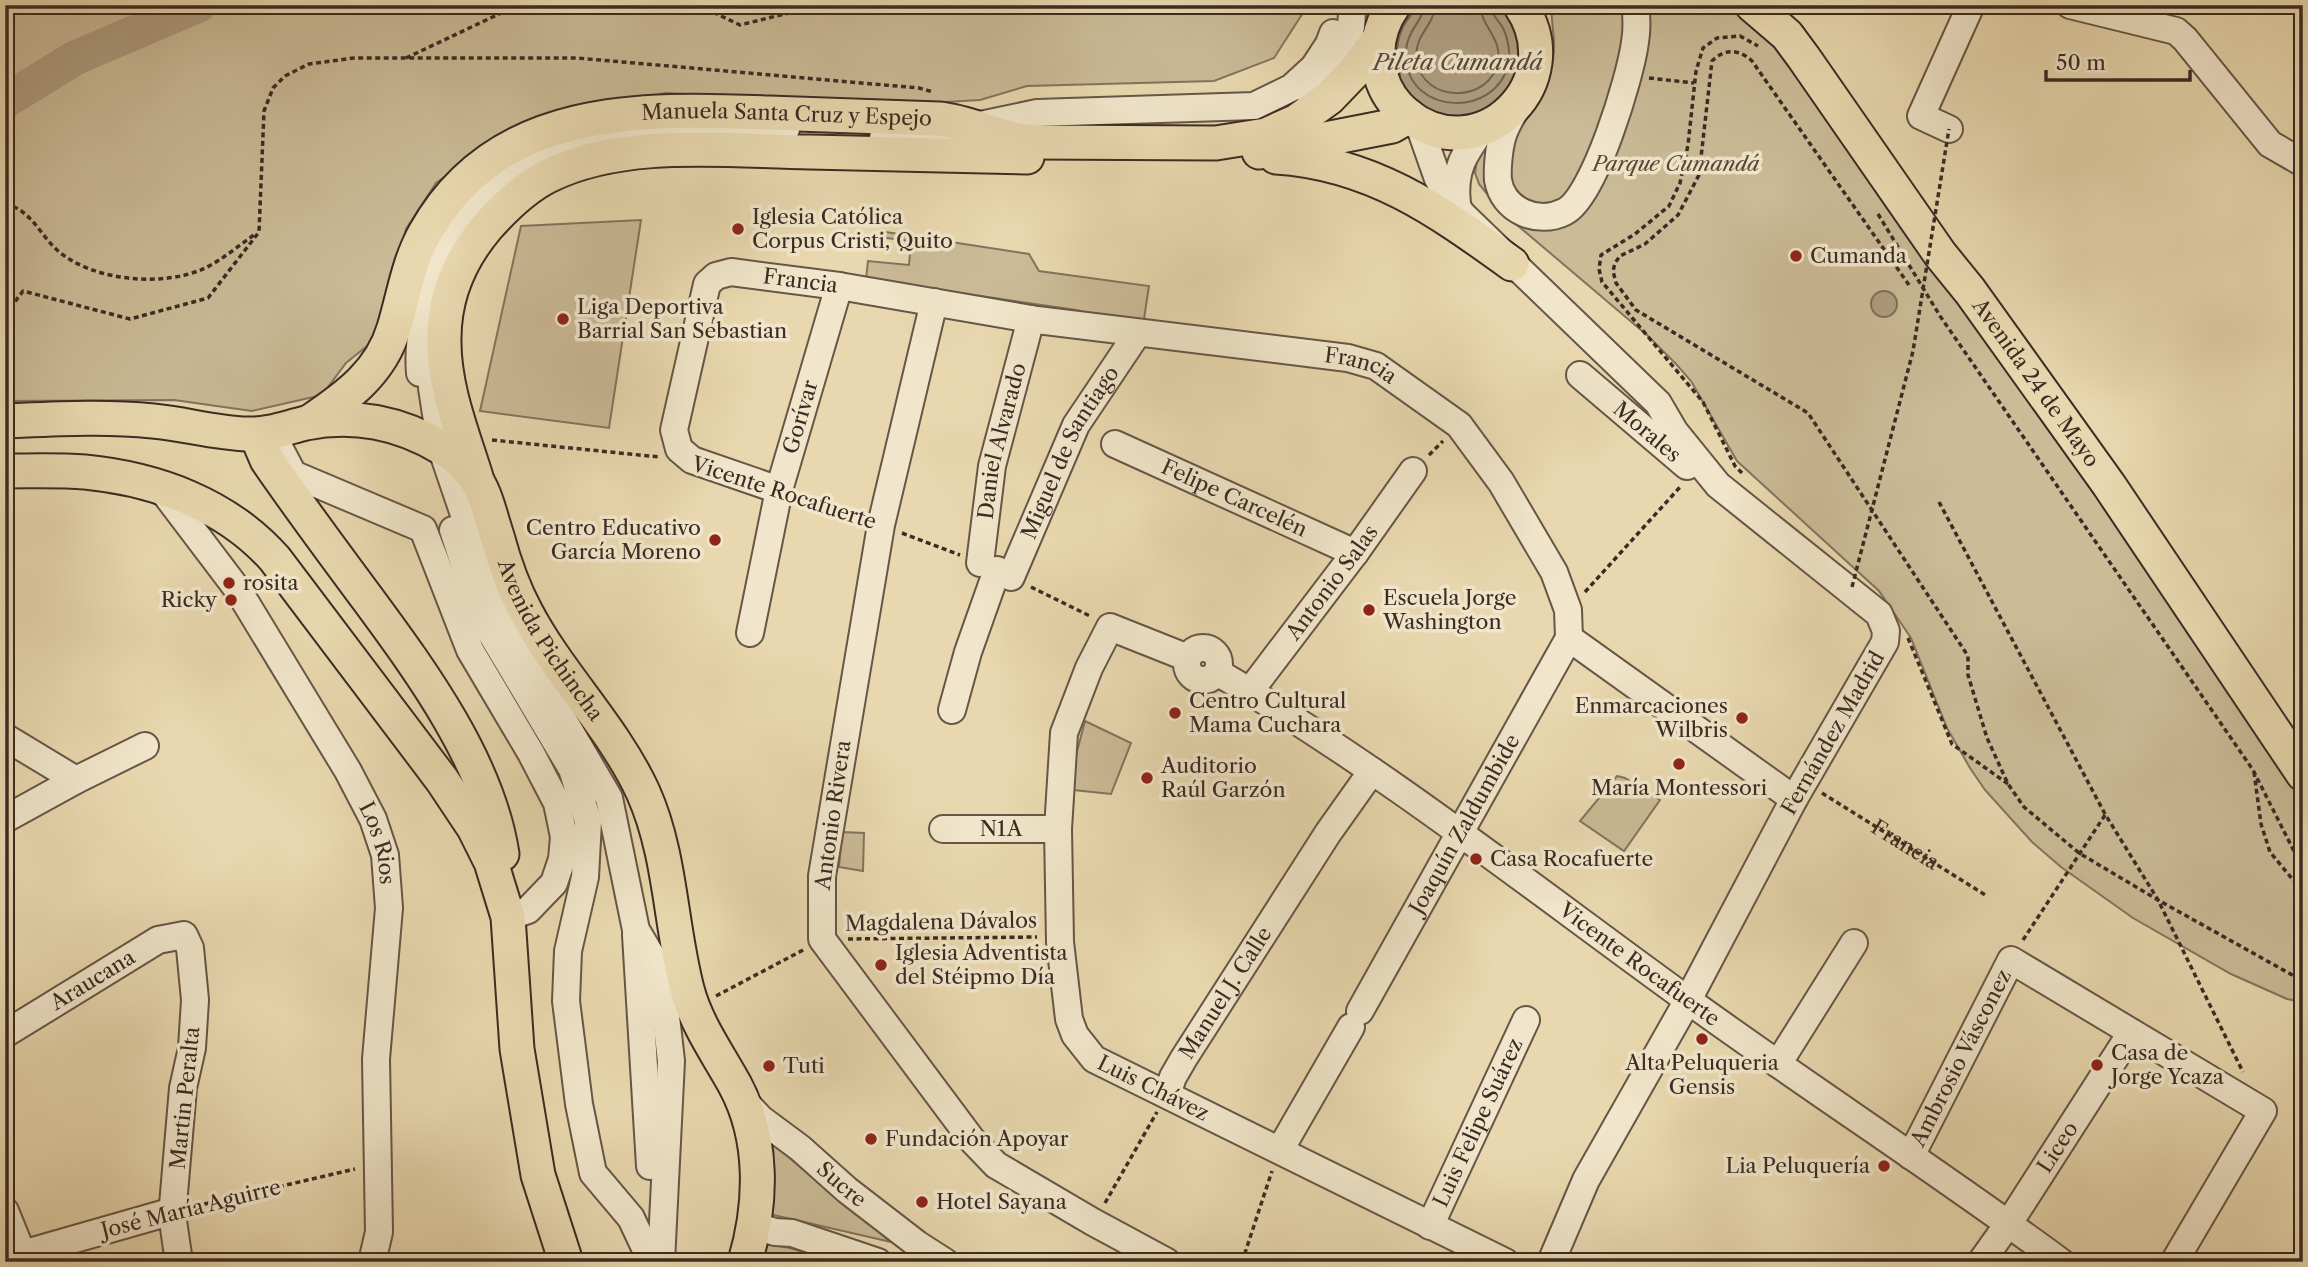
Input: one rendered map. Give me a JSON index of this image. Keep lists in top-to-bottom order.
{
  "streets": {
    "main road": ["Manuela Santa Cruz y Espejo", "Avenida 24 de Mayo", "Avenida Pichincha"],
    "street": [
      "Francia",
      "Gorívar",
      "Morales",
      "Daniel Alvarado",
      "Miguel de Santiago",
      "Vicente Rocafuerte",
      "Felipe Carcelén",
      "Antonio Salas",
      "Fernández Madrid",
      "Antonio Rivera",
      "Joaquín Zaldumbide",
      "N1A",
      "Los Rios",
      "Araucana",
      "Manuel J. Calle",
      "Ambrosio Vásconez",
      "Luis Chávez",
      "Martin Peralta",
      "Luis Felipe Suárez",
      "Liceo",
      "Sucre",
      "José María Aguirre"
    ],
    "path": ["Magdalena Dávalos"]
  },
  "crossings": [
    ["Manuela Santa Cruz y Espejo", "Vicente Rocafuerte"],
    ["Manuela Santa Cruz y Espejo", "Avenida Pichincha"],
    ["Manuela Santa Cruz y Espejo", "Fernández Madrid"],
    ["Francia", "Gorívar"],
    ["Francia", "Daniel Alvarado"],
    ["Francia", "Miguel de Santiago"],
    ["Francia", "Vicente Rocafuerte"],
    ["Francia", "Antonio Rivera"],
    ["Francia", "Joaquín Zaldumbide"],
    ["Gorívar", "Vicente Rocafuerte"],
    ["Morales", "Fernández Madrid"],
    ["Daniel Alvarado", "Miguel de Santiago"],
    ["Daniel Alvarado", "Vicente Rocafuerte"],
    ["Miguel de Santiago", "Vicente Rocafuerte"],
    ["Vicente Rocafuerte", "Antonio Salas"],
    ["Vicente Rocafuerte", "Avenida Pichincha"],
    ["Vicente Rocafuerte", "Fernández Madrid"],
    ["Vicente Rocafuerte", "Antonio Rivera"],
    ["Vicente Rocafuerte", "Joaquín Zaldumbide"],
    ["Vicente Rocafuerte", "Manuel J. Calle"],
    ["Vicente Rocafuerte", "Ambrosio Vásconez"],
    ["Vicente Rocafuerte", "Luis Chávez"],
    ["Vicente Rocafuerte", "Liceo"],
    ["Felipe Carcelén", "Antonio Salas"],
    ["Avenida Pichincha", "Sucre"],
    ["Antonio Rivera", "Magdalena Dávalos"],
    ["Joaquín Zaldumbide", "Luis Chávez"],
    ["N1A", "Luis Chávez"],
    ["Los Rios", "José María Aguirre"],
    ["Magdalena Dávalos", "Luis Chávez"],
    ["Araucana", "Martin Peralta"],
    ["Manuel J. Calle", "Luis Chávez"],
    ["Luis Chávez", "Luis Felipe Suárez"],
    ["Martin Peralta", "José María Aguirre"]
  ],
  "water": ["Pileta Cumandá"],
  "parks": ["Parque Cumandá"],
  "places": [
    "Iglesia Católica Corpus Cristi, Quito",
    "Cumanda",
    "Liga Deportiva Barrial San Sebastian",
    "Centro Educativo García Moreno",
    "rosita",
    "Ricky",
    "Escuela Jorge Washington",
    "Centro Cultural Mama Cuchara",
    "Enmarcaciones Wilbris",
    "María Montessori",
    "Auditorio Raúl Garzón",
    "Casa Rocafuerte",
    "Iglesia Adventista del Stéipmo Día",
    "Alta Peluqueria Gensis",
    "Casa de Jorge Ycaza",
    "Tuti",
    "Fundación Apoyar",
    "Lia Peluquería",
    "Hotel Sayana"
  ],
  "scale_bar": "50 m"
}
